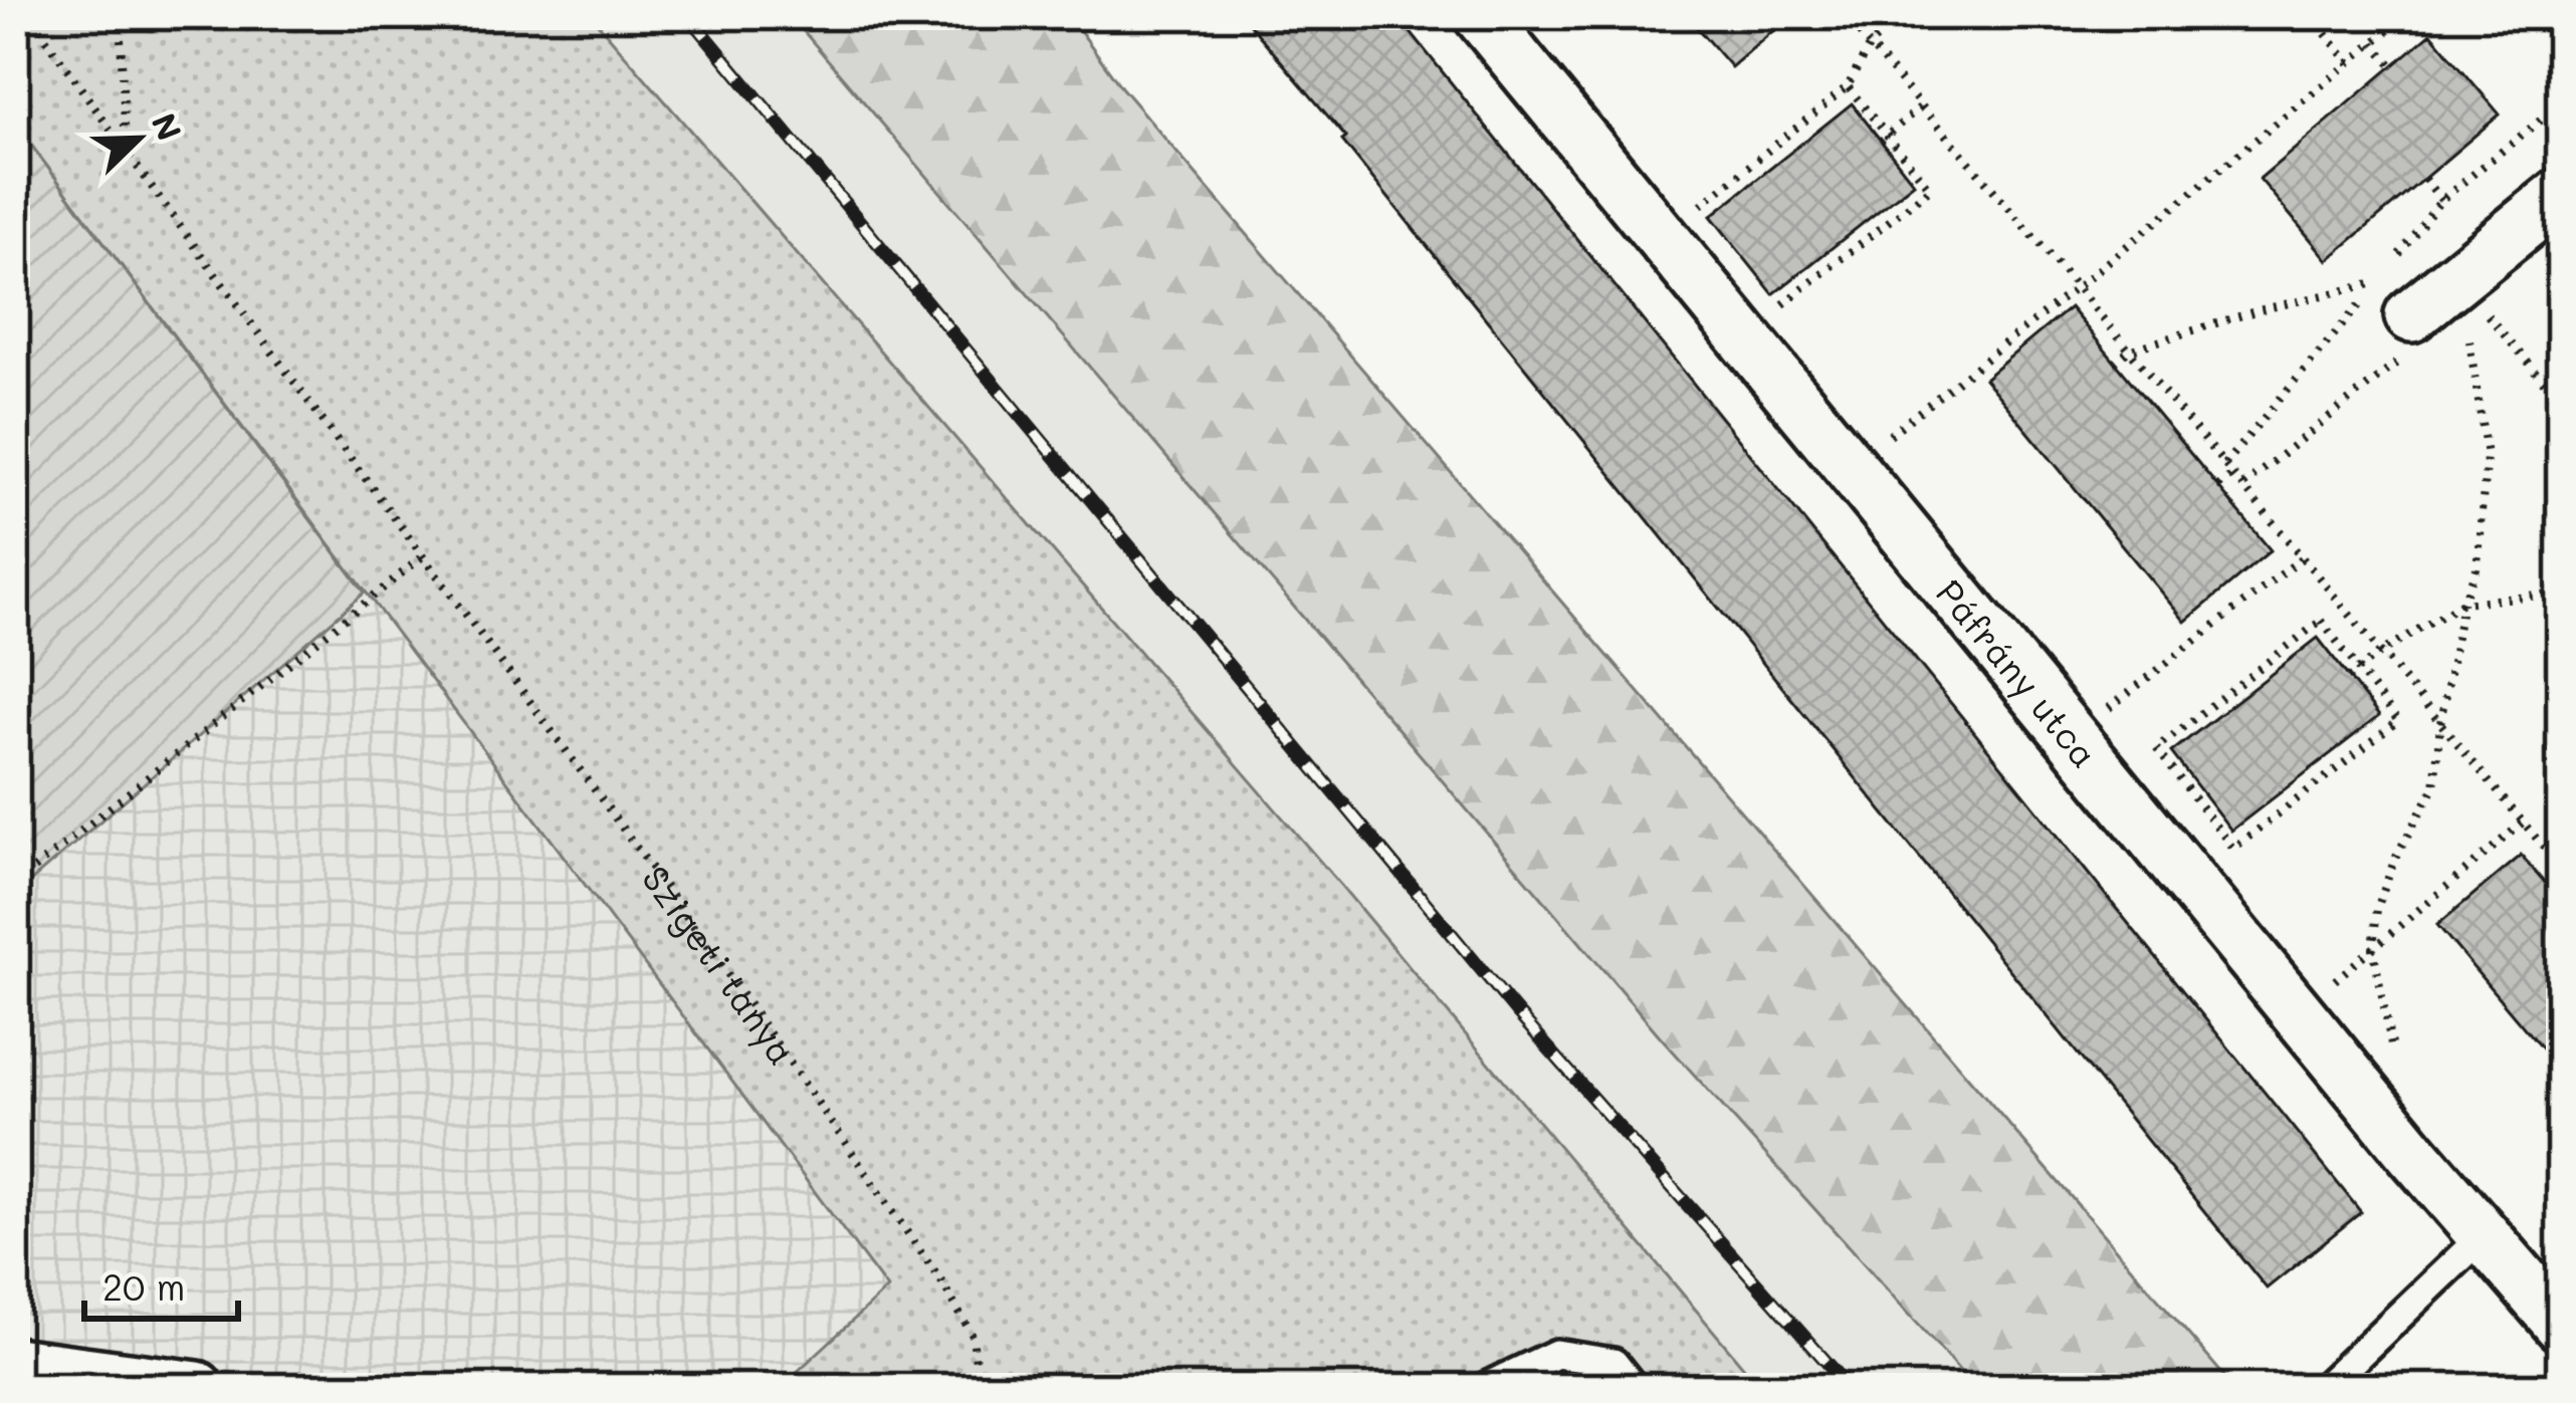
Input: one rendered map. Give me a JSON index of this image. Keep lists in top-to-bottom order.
{
  "streets": {
    "street": ["Páfrány utca"],
    "path": ["Szigeti tanya"]
  },
  "scale_bar": "20 m",
  "north": "top right"
}
